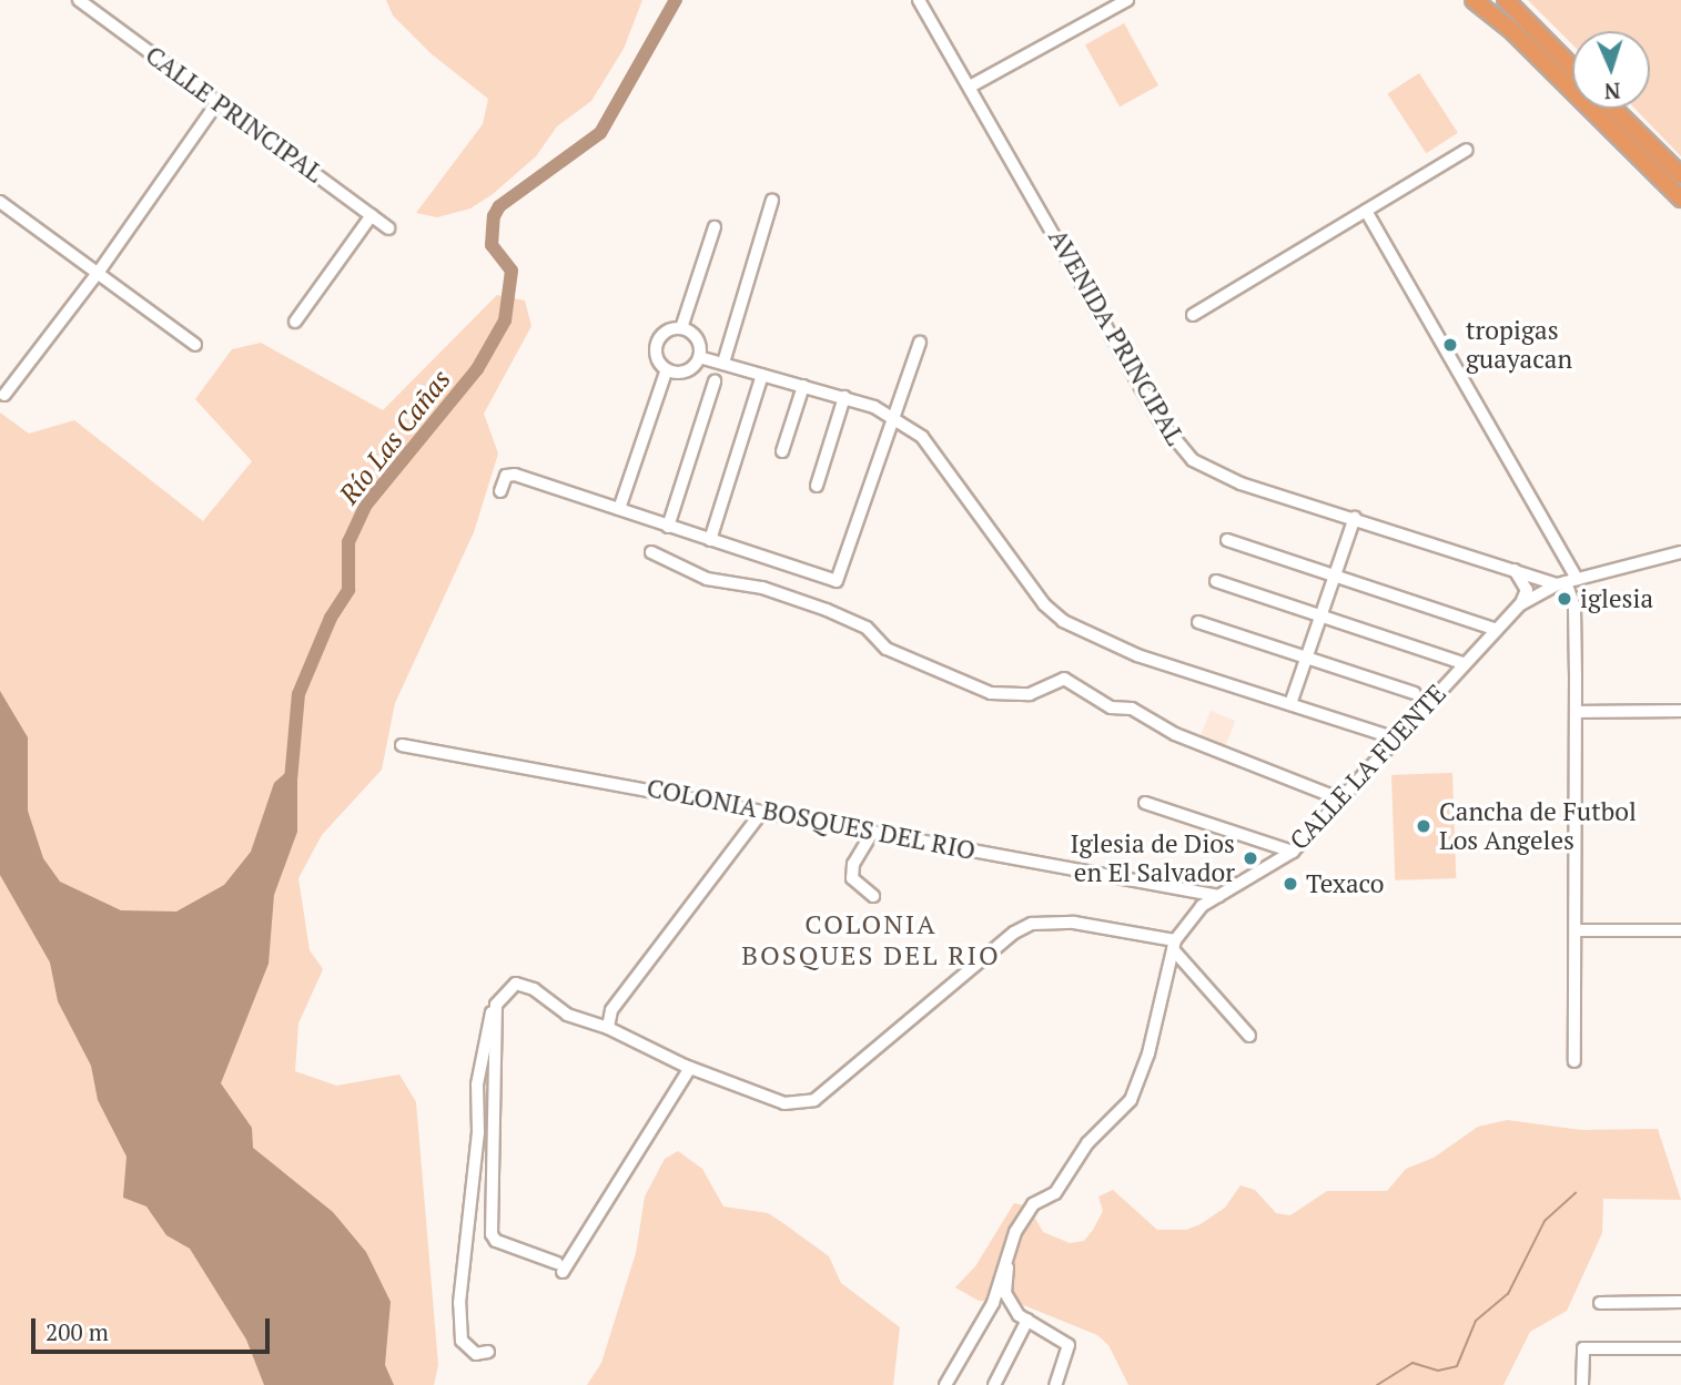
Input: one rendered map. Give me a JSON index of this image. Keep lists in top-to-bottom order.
{
  "streets": {
    "street": [
      "CALLE PRINCIPAL",
      "AVENIDA PRINCIPAL",
      "CALLE LA FUENTE",
      "COLONIA BOSQUES DEL RIO"
    ]
  },
  "crossings": [
    ["AVENIDA PRINCIPAL", "CALLE LA FUENTE"],
    ["CALLE LA FUENTE", "COLONIA BOSQUES DEL RIO"]
  ],
  "districts": ["COLONIA BOSQUES DEL RIO"],
  "water": ["Río Las Cañas"],
  "places": [
    "tropigas guayacan",
    "iglesia",
    "Cancha de Futbol Los Angeles",
    "Iglesia de Dios en El Salvador",
    "Texaco"
  ],
  "scale_bar": "200 m",
  "north": "bottom"
}
